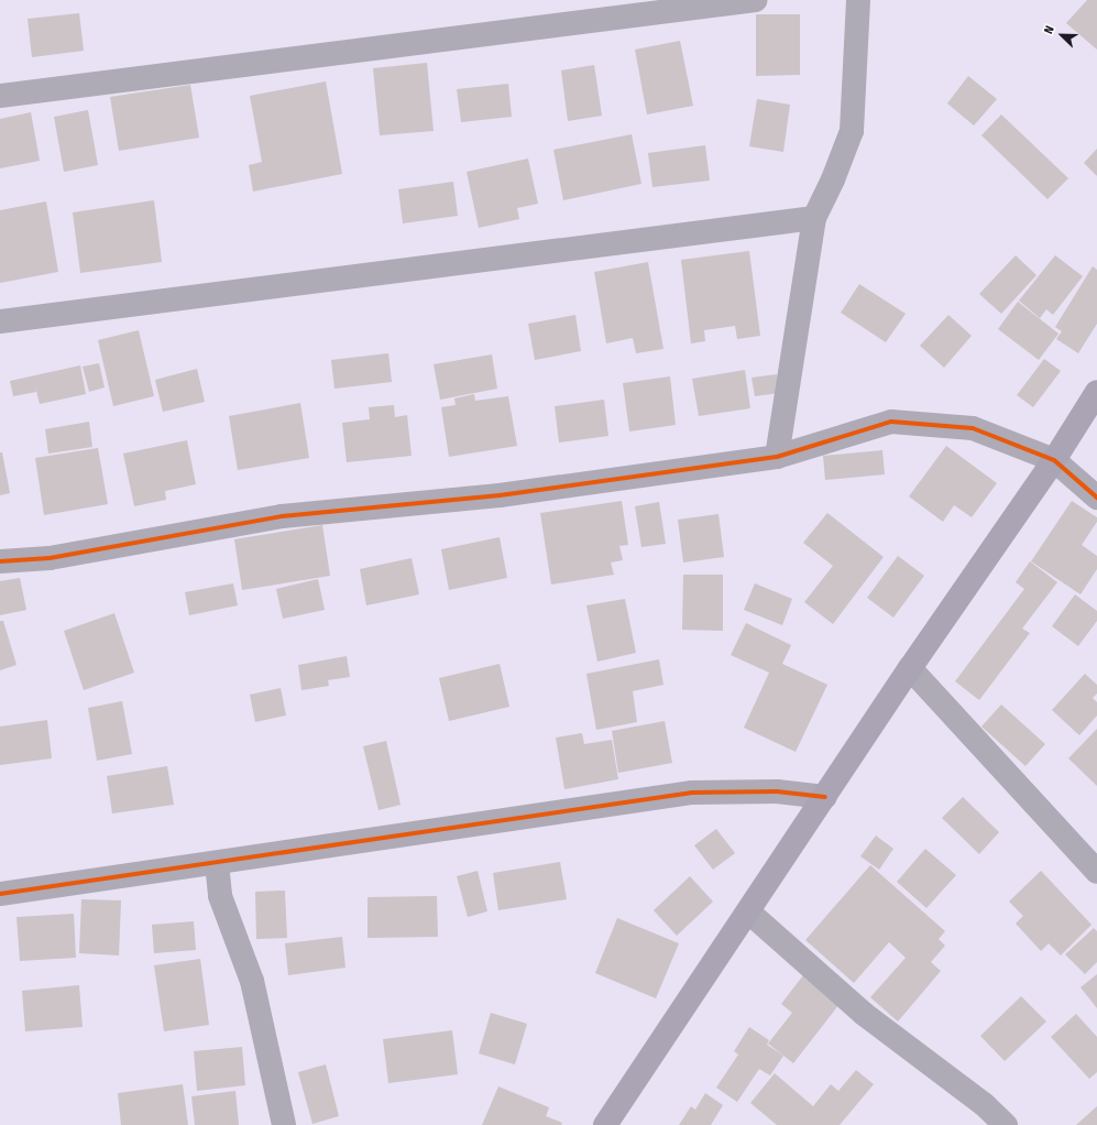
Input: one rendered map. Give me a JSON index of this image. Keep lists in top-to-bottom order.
{
  "north": "top left"
}
